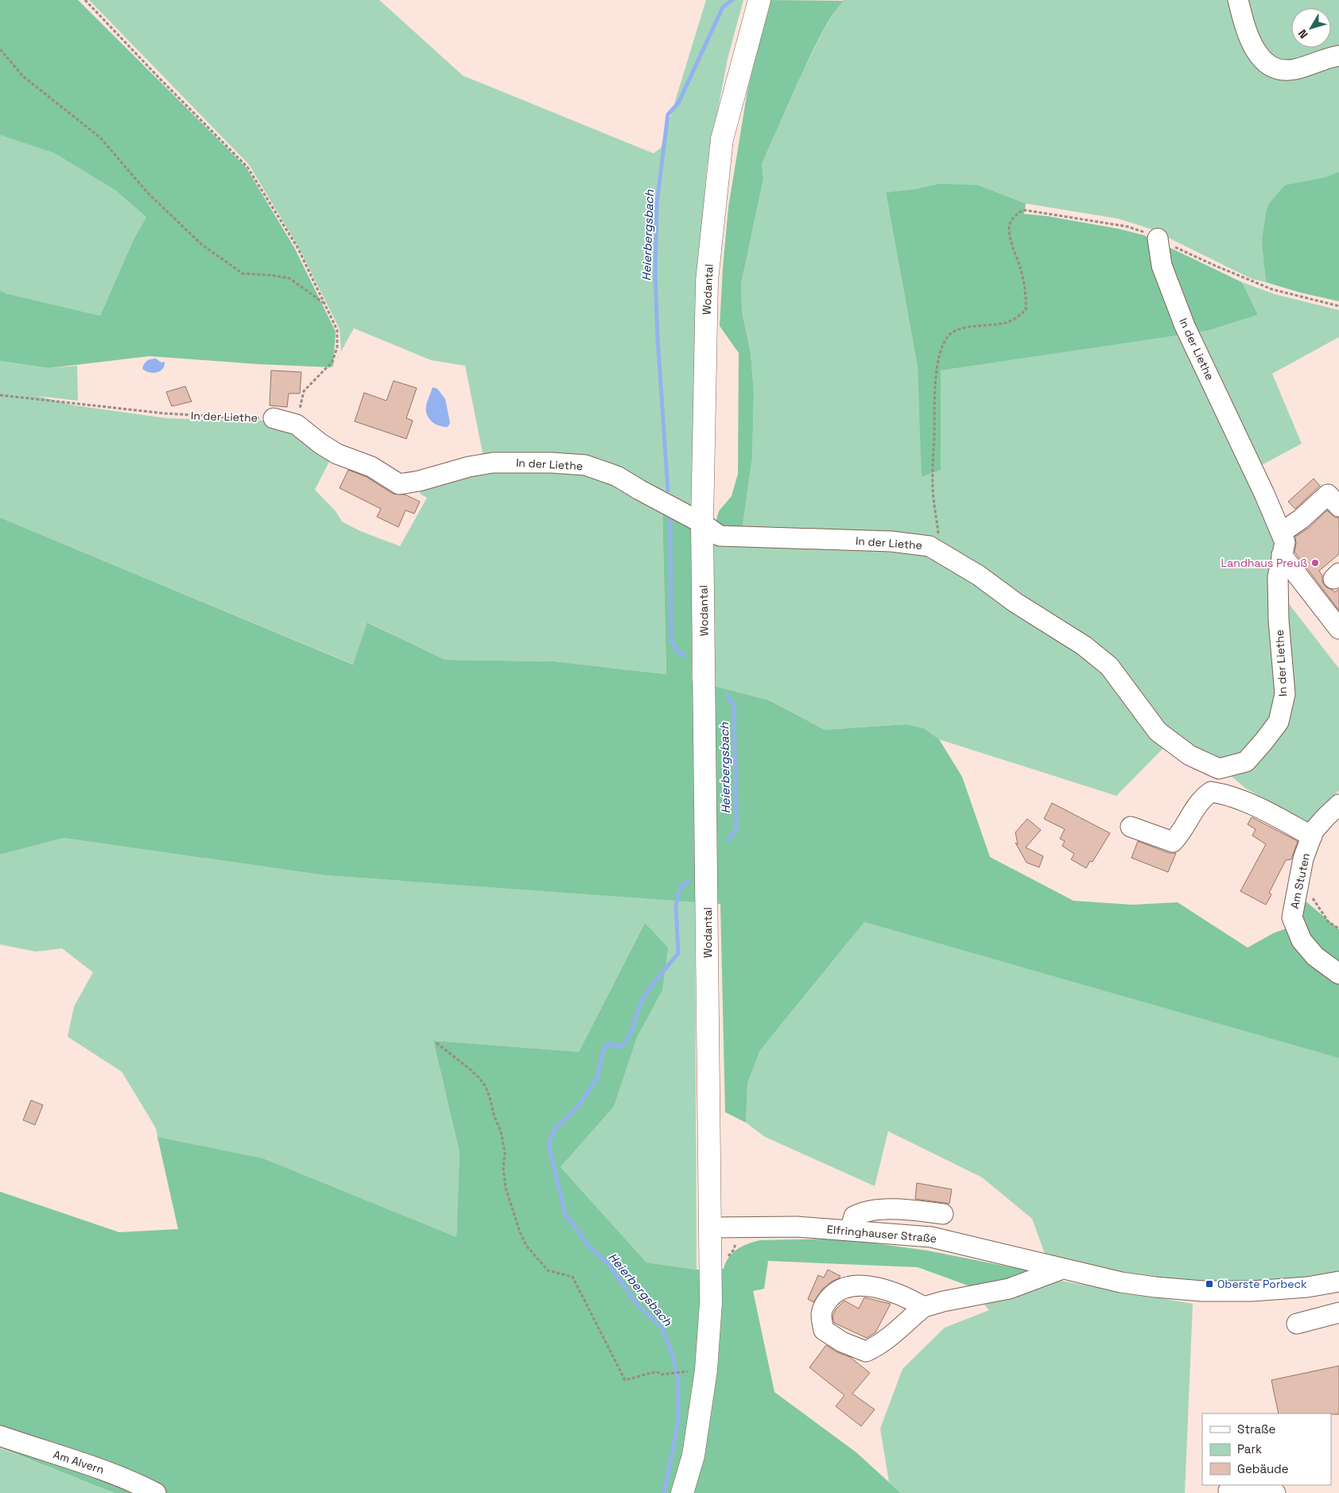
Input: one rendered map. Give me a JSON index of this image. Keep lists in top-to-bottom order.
{
  "streets": {
    "main road": ["Wodantal"],
    "street": [
      "In der Liethe",
      "Am Stuten",
      "Elfringhauser Straße",
      "Am Alvern"
    ]
  },
  "crossings": [
    ["Wodantal", "In der Liethe"],
    ["Wodantal", "Elfringhauser Straße"]
  ],
  "water": ["Heierbergsbach"],
  "places": {
    "other": ["Landhaus Preuß"],
    "transit": ["Oberste Porbeck"]
  },
  "legend": ["Straße", "Park", "Gebäude"],
  "north": "bottom left"
}
